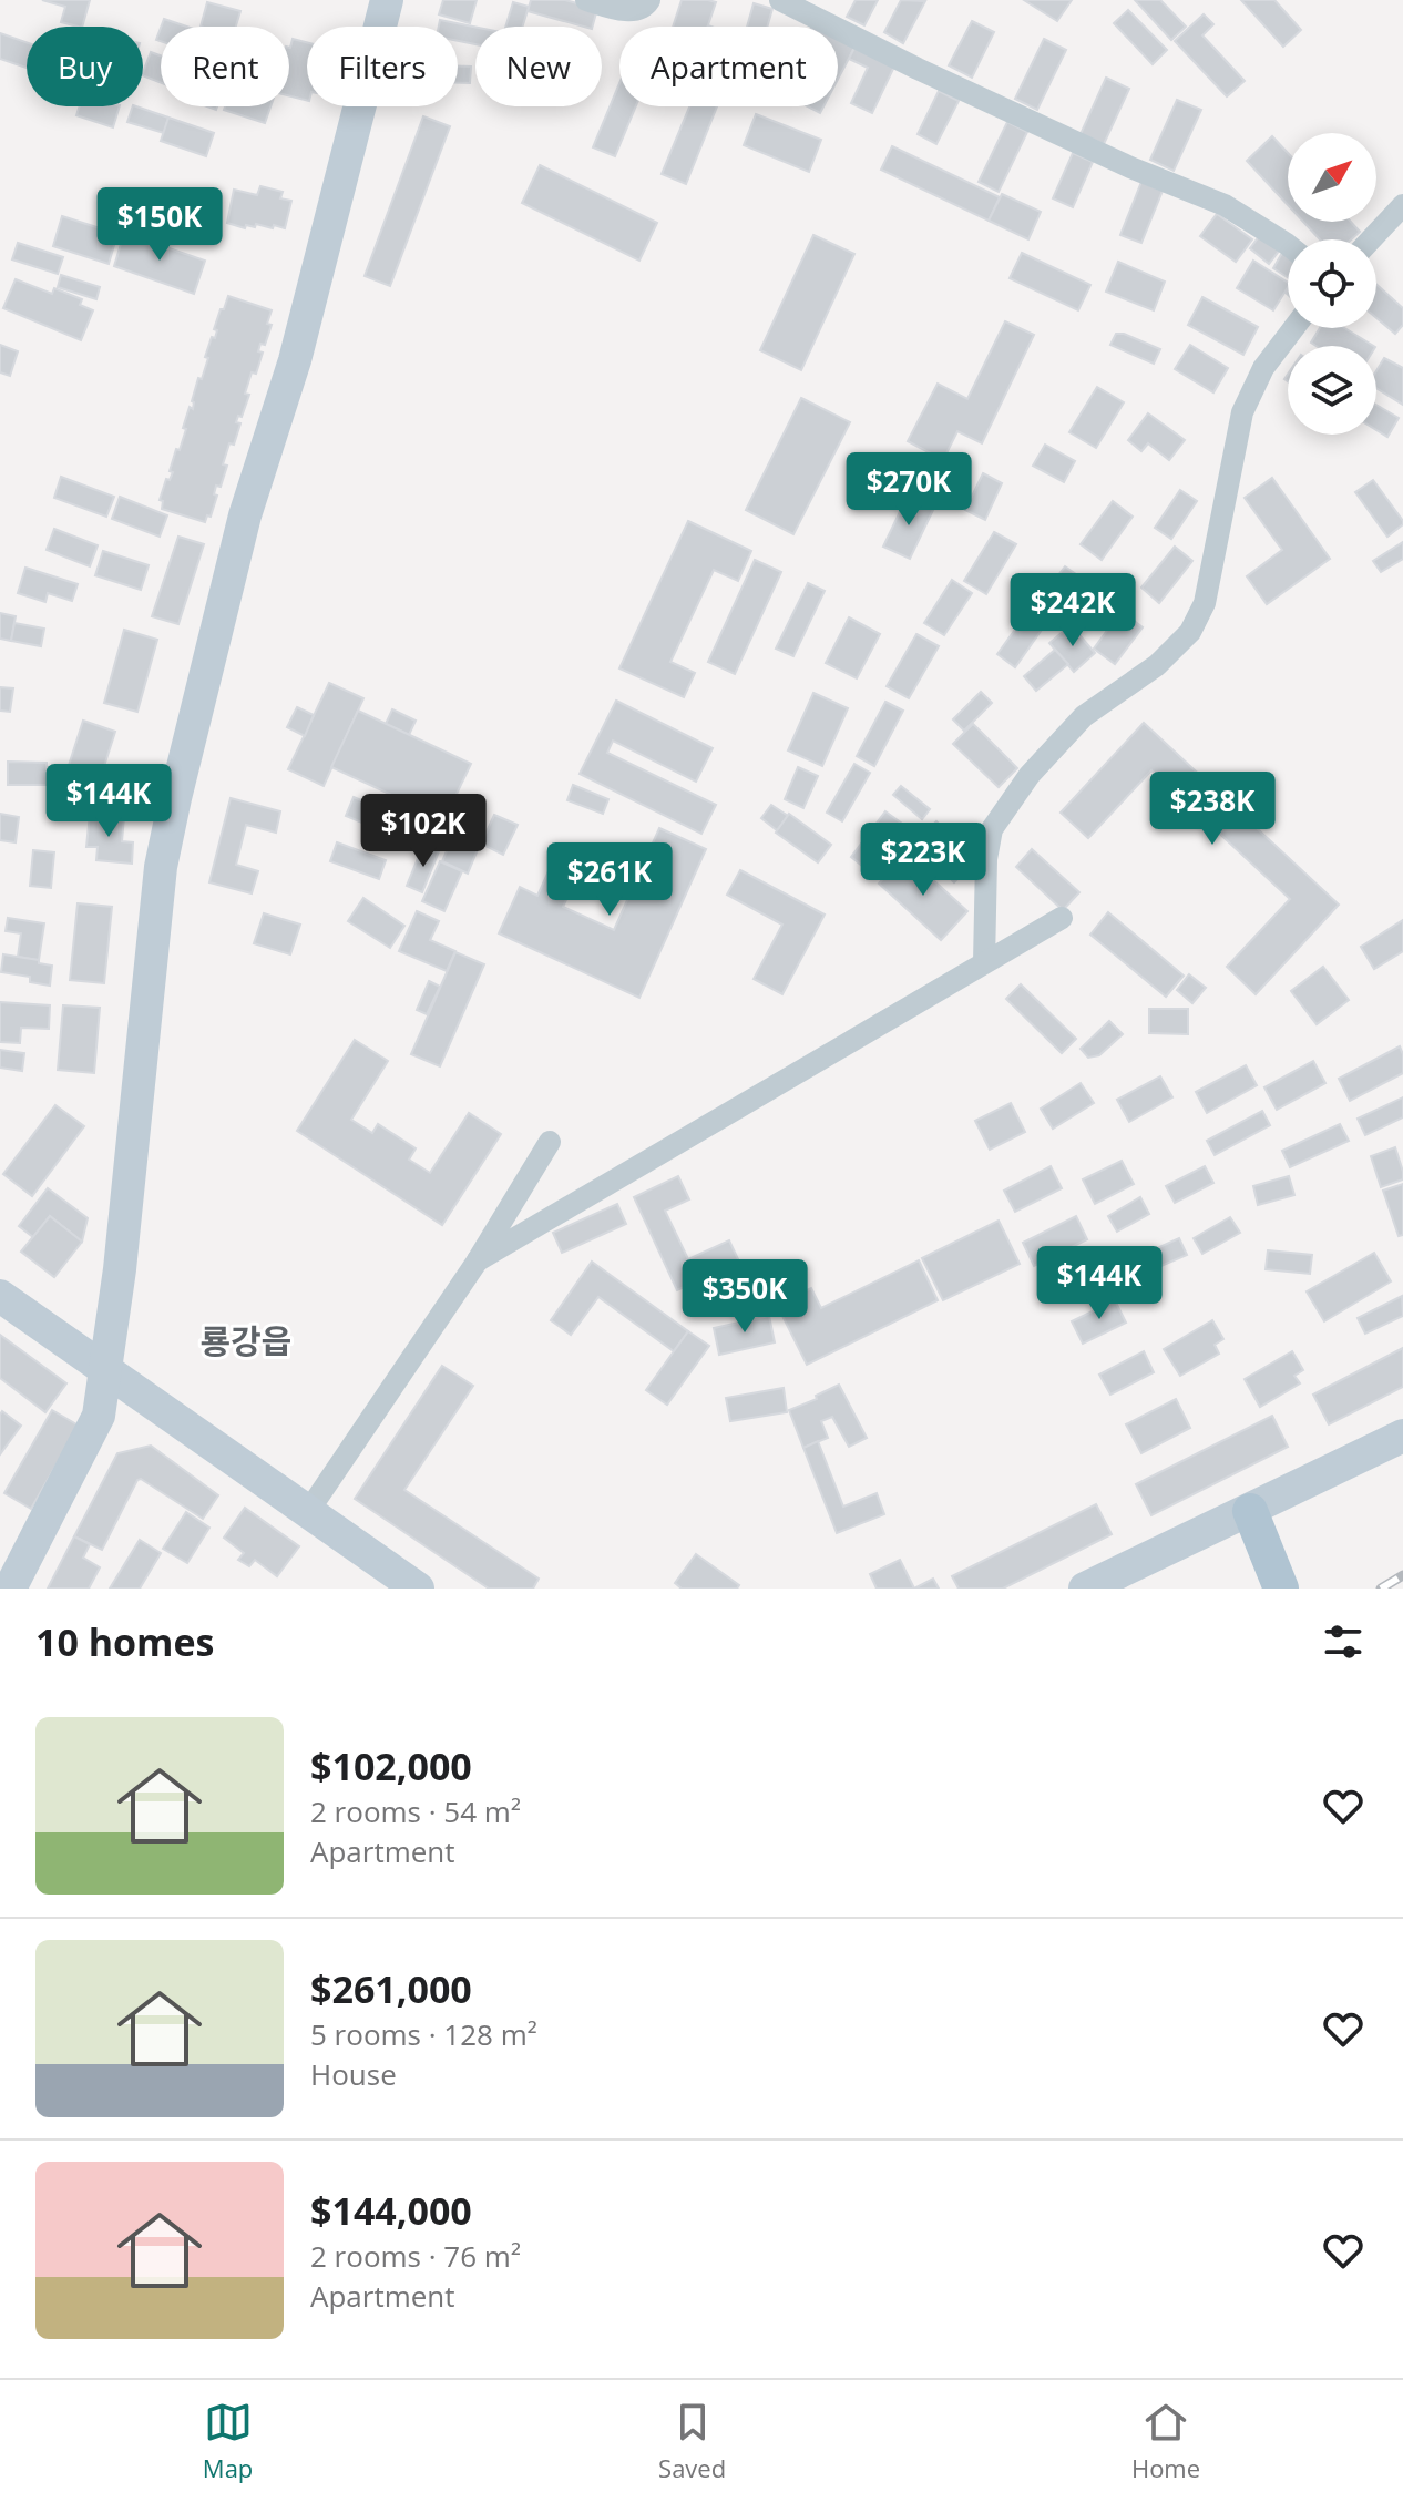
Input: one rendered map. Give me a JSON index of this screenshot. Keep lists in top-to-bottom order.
{
  "districts": ["룡강읍"],
  "north": "top right",
  "page": {
    "chip": [
      "Buy",
      "Rent",
      "Filters",
      "New",
      "Apartment"
    ],
    "price": [
      "$150K",
      "$270K",
      "$242K",
      "$144K",
      "$238K",
      "$102K",
      "$223K",
      "$261K",
      "$144K",
      "$350K"
    ],
    "heading": "10 homes",
    "list": [
      {
        "name": "$102,000",
        "note": "2 rooms · 54 m² · Apartment"
      },
      {
        "name": "$261,000",
        "note": "5 rooms · 128 m² · House"
      },
      {
        "name": "$144,000",
        "note": "2 rooms · 76 m² · Apartment"
      }
    ],
    "tabs": ["Map", "Saved", "Home"]
  }
}
